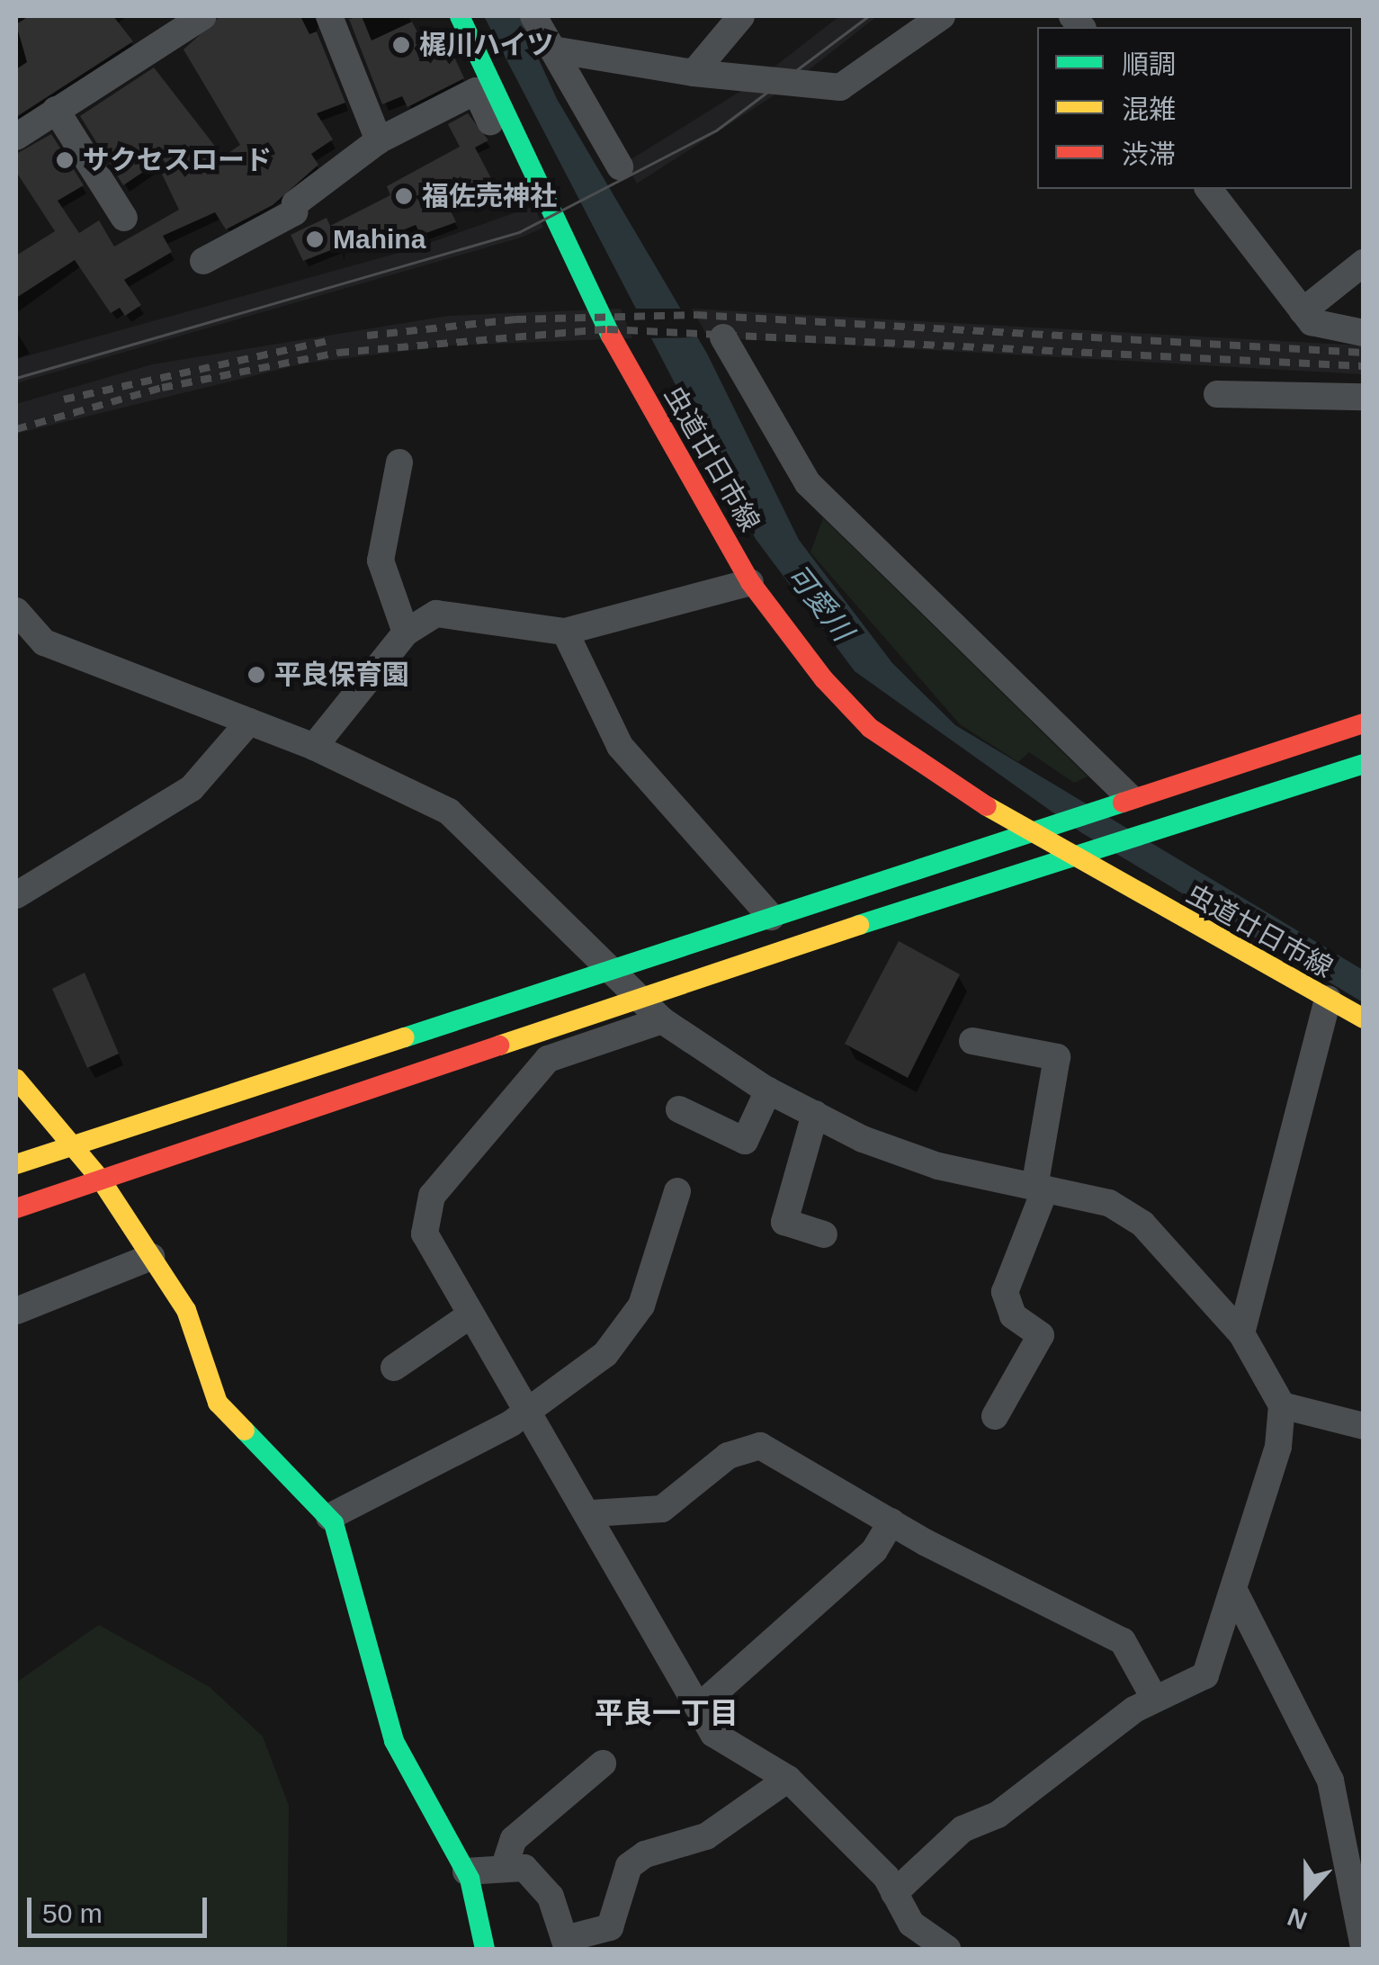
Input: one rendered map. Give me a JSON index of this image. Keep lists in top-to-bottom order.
{
  "streets": {
    "street": ["虫道廿日市線"]
  },
  "districts": ["平良一丁目"],
  "water": ["可愛川"],
  "places": [
    "梶川ハイツ",
    "サクセスロード",
    "福佐売神社",
    "Mahina",
    "平良保育園"
  ],
  "legend": ["順調", "混雑", "渋滞"],
  "scale_bar": "50 m",
  "north": "bottom"
}
